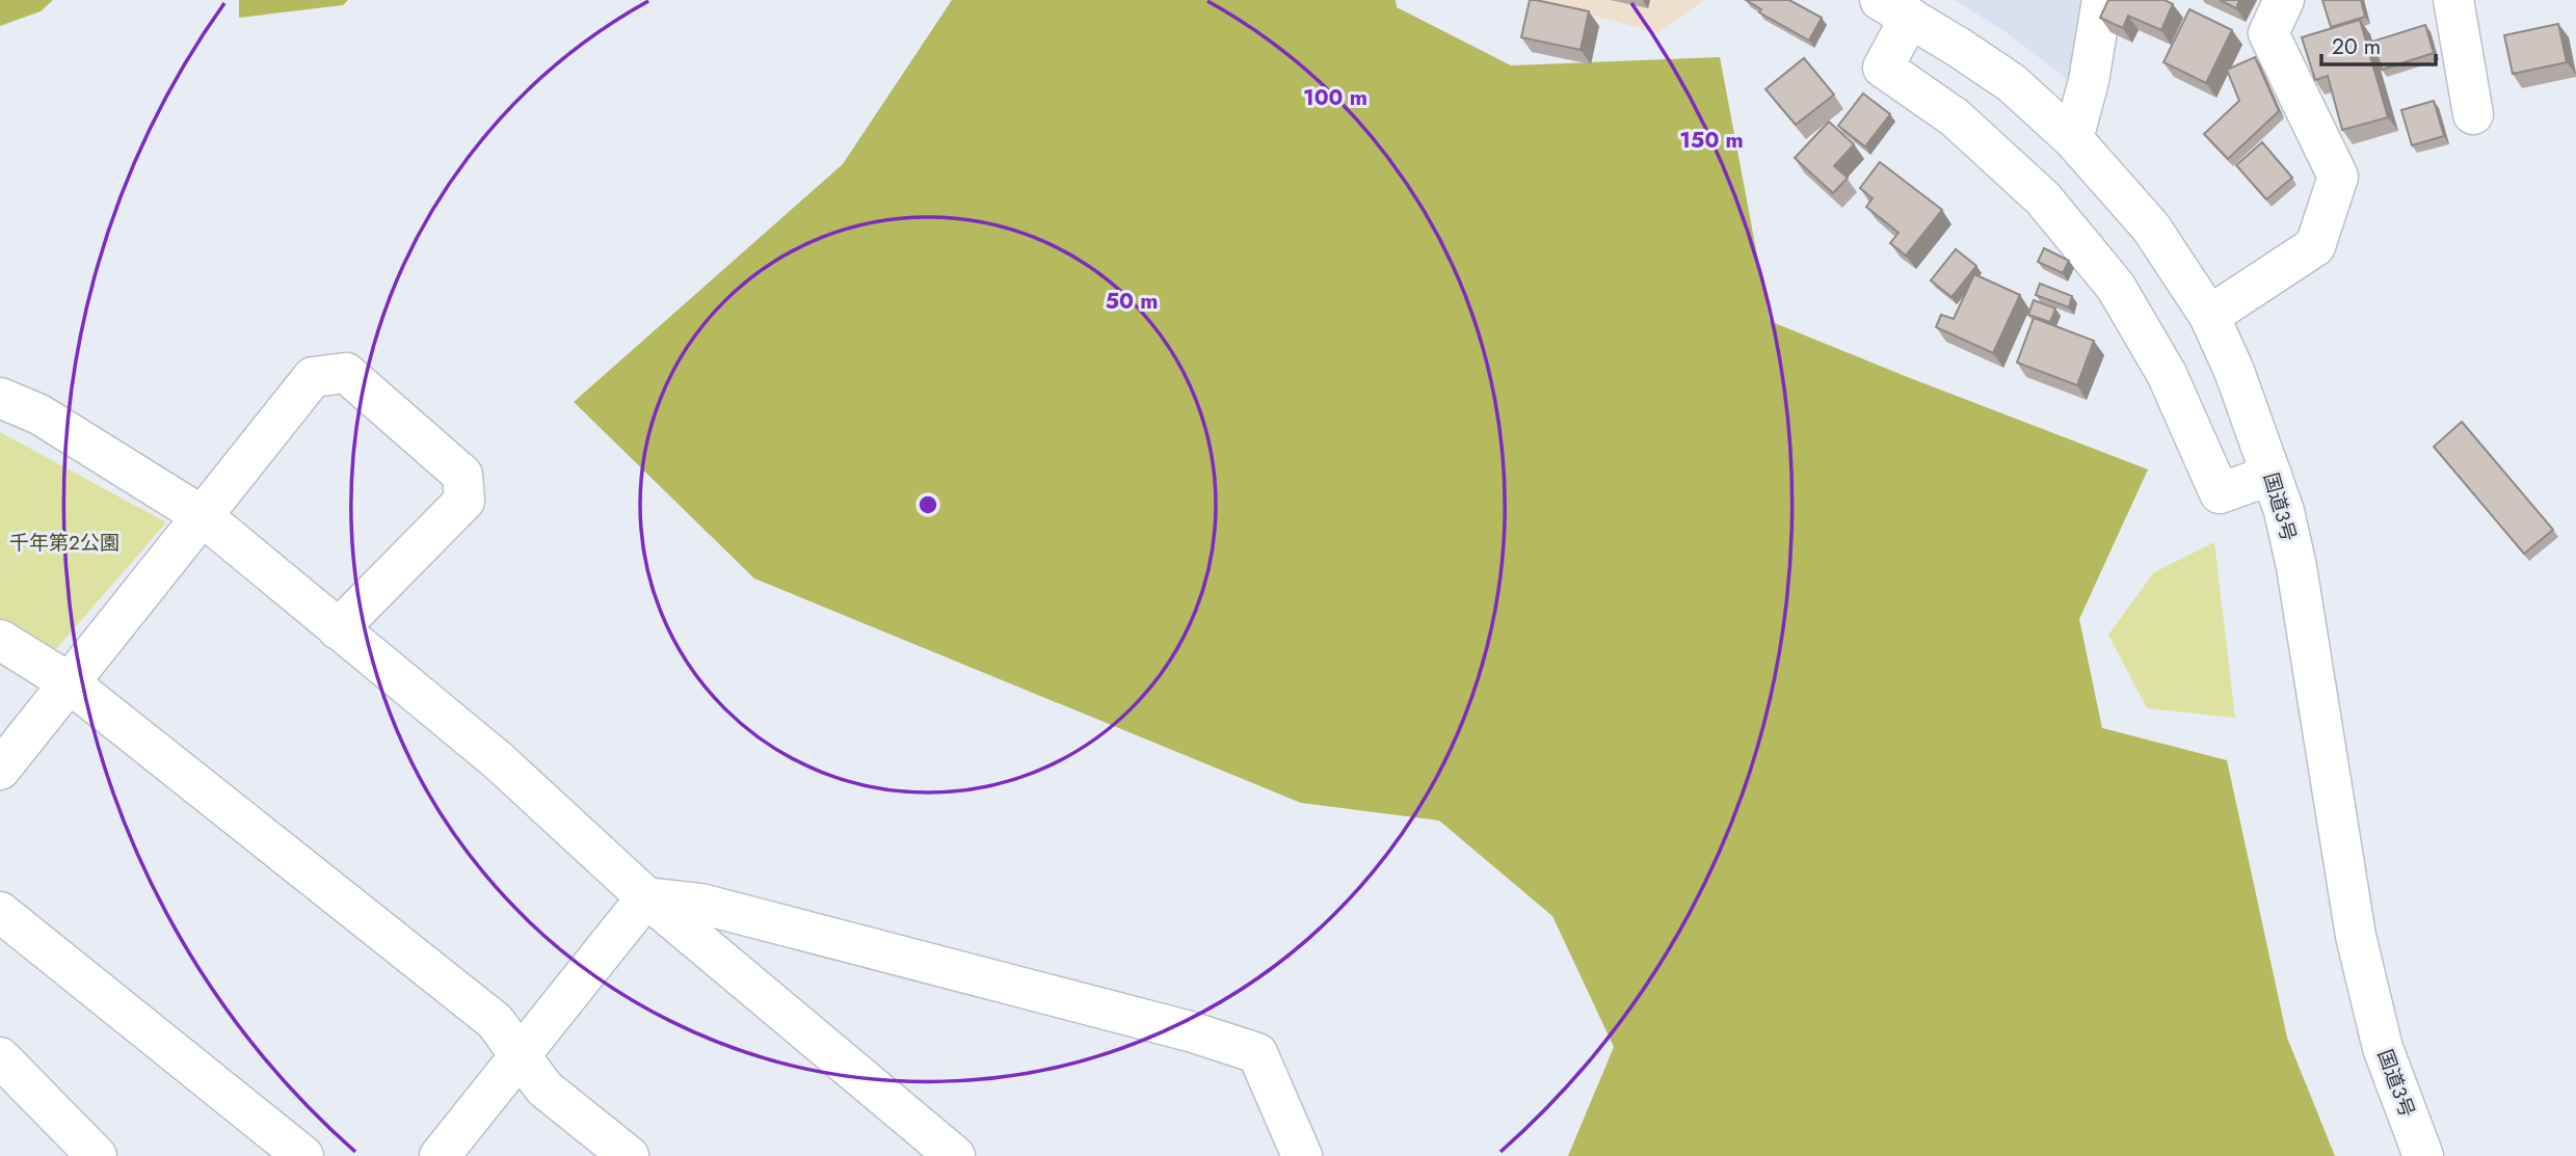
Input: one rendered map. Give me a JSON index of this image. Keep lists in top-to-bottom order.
{
  "streets": {
    "main road": ["国道3号"]
  },
  "parks": ["千年第2公園"],
  "scale_bar": "20 m",
  "rings": ["100 m", "150 m", "50 m"]
}
